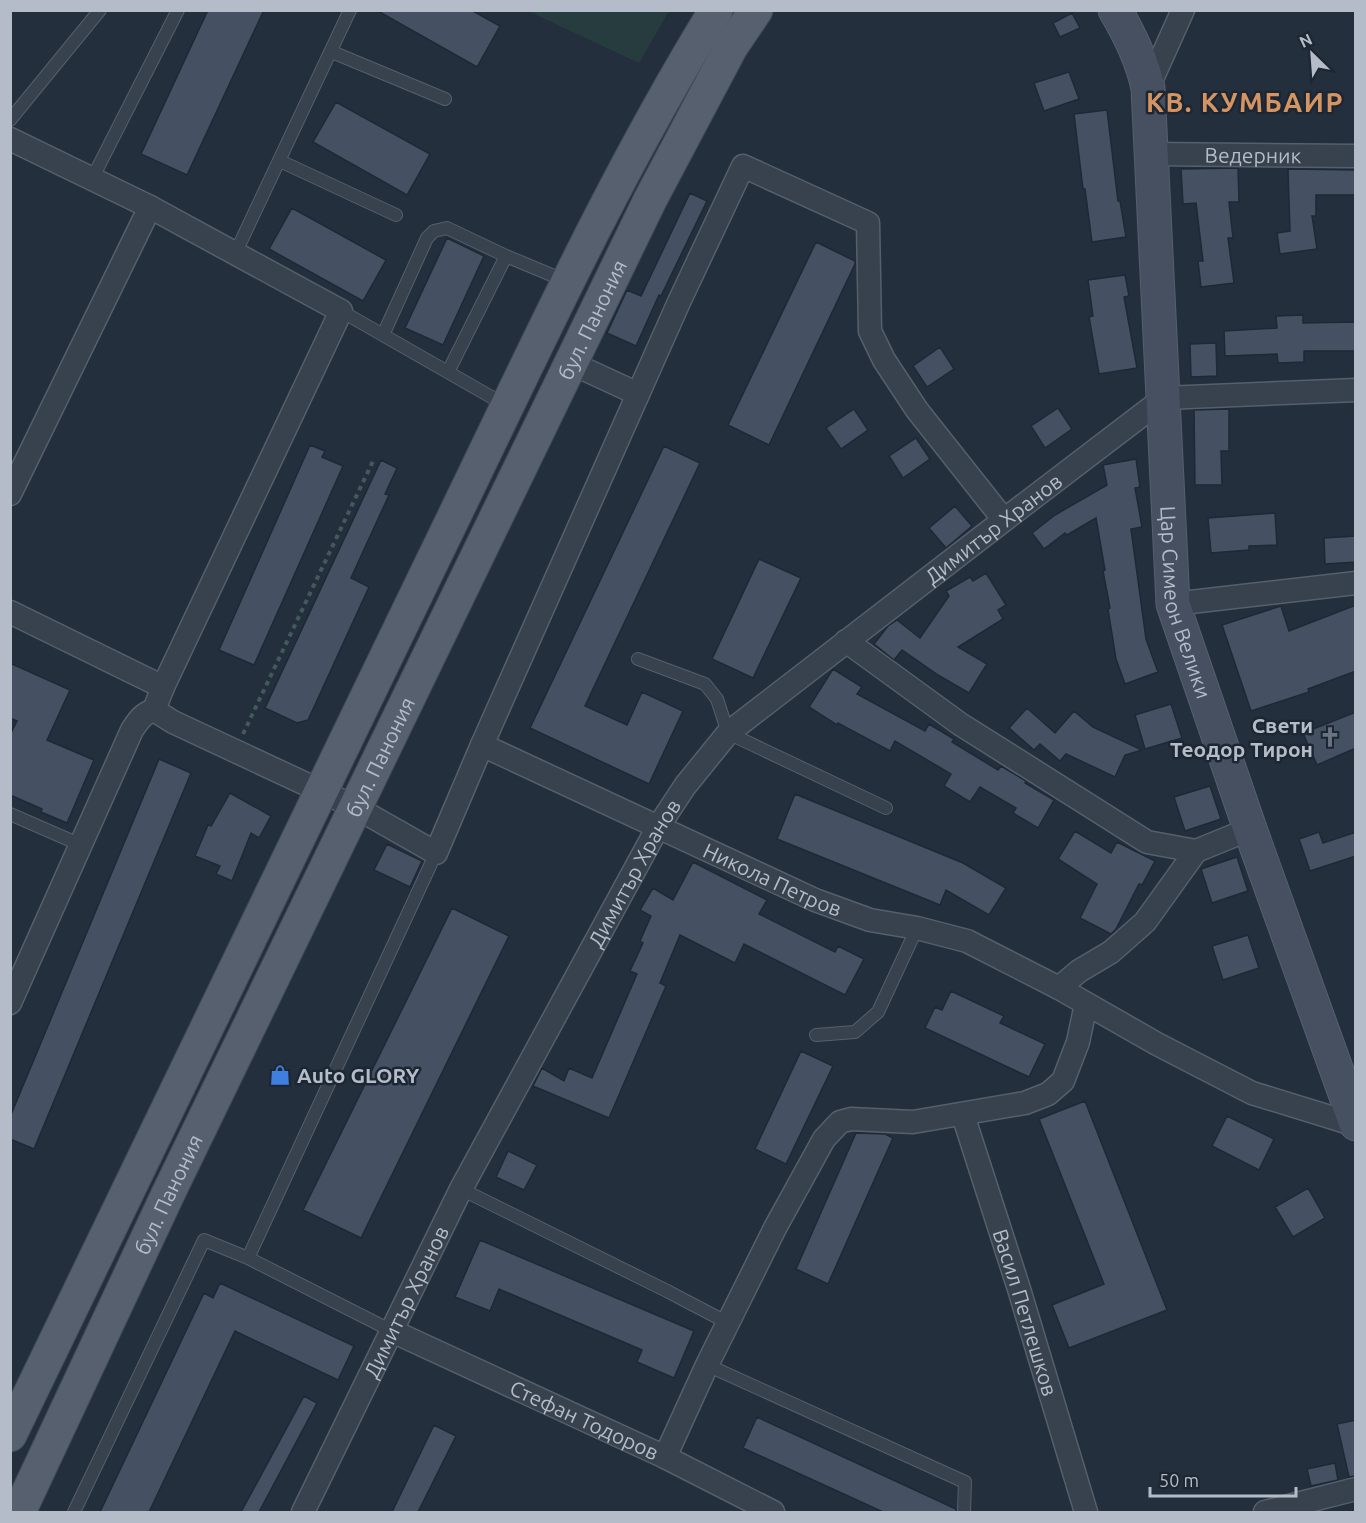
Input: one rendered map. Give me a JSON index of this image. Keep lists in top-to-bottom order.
{
  "streets": {
    "main road": ["бул. Панония", "Цар Симеон Велики"],
    "street": [
      "Ведерник",
      "Димитър Хранов",
      "Никола Петров",
      "Васил Петлешков",
      "Стефан Тодоров"
    ]
  },
  "crossings": [
    ["Ведерник", "Цар Симеон Велики"],
    ["Димитър Хранов", "Цар Симеон Велики"],
    ["Димитър Хранов", "Никола Петров"],
    ["Димитър Хранов", "Стефан Тодоров"],
    ["Цар Симеон Велики", "Никола Петров"]
  ],
  "districts": ["КВ. КУМБАИР"],
  "places": {
    "church": ["Свети Теодор Тирон"],
    "shop": ["Auto GLORY"]
  },
  "scale_bar": "50 m",
  "north": "top left"
}
